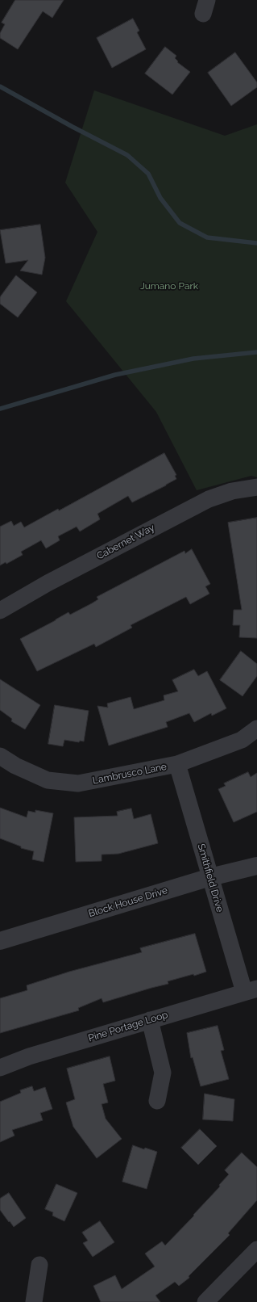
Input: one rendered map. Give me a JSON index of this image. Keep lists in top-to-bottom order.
{
  "streets": {
    "street": [
      "Cabernet Way",
      "Lambrusco Lane",
      "Smithfield Drive",
      "Block House Drive",
      "Pine Portage Loop"
    ]
  },
  "crossings": [
    ["Lambrusco Lane", "Smithfield Drive"],
    ["Smithfield Drive", "Block House Drive"],
    ["Smithfield Drive", "Pine Portage Loop"]
  ],
  "parks": ["Jumano Park"]
}
